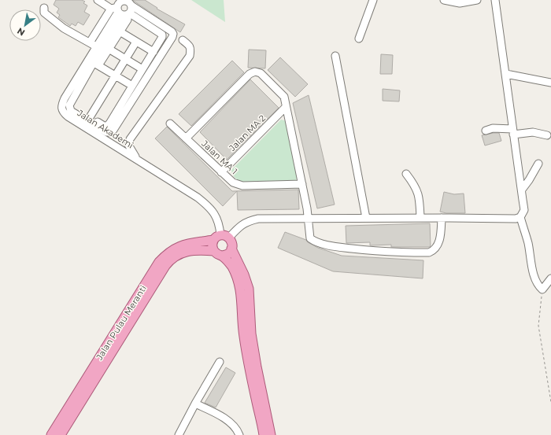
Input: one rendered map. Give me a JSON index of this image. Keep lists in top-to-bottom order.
{
  "streets": {
    "main road": ["Jalan Pulau Meranti"],
    "street": ["Jalan Akademi", "Jalan MA 2", "Jalan MA 1"]
  },
  "crossings": [
    ["Jalan Akademi", "Jalan Pulau Meranti"],
    ["Jalan MA 2", "Jalan MA 1"]
  ],
  "north": "bottom left"
}
